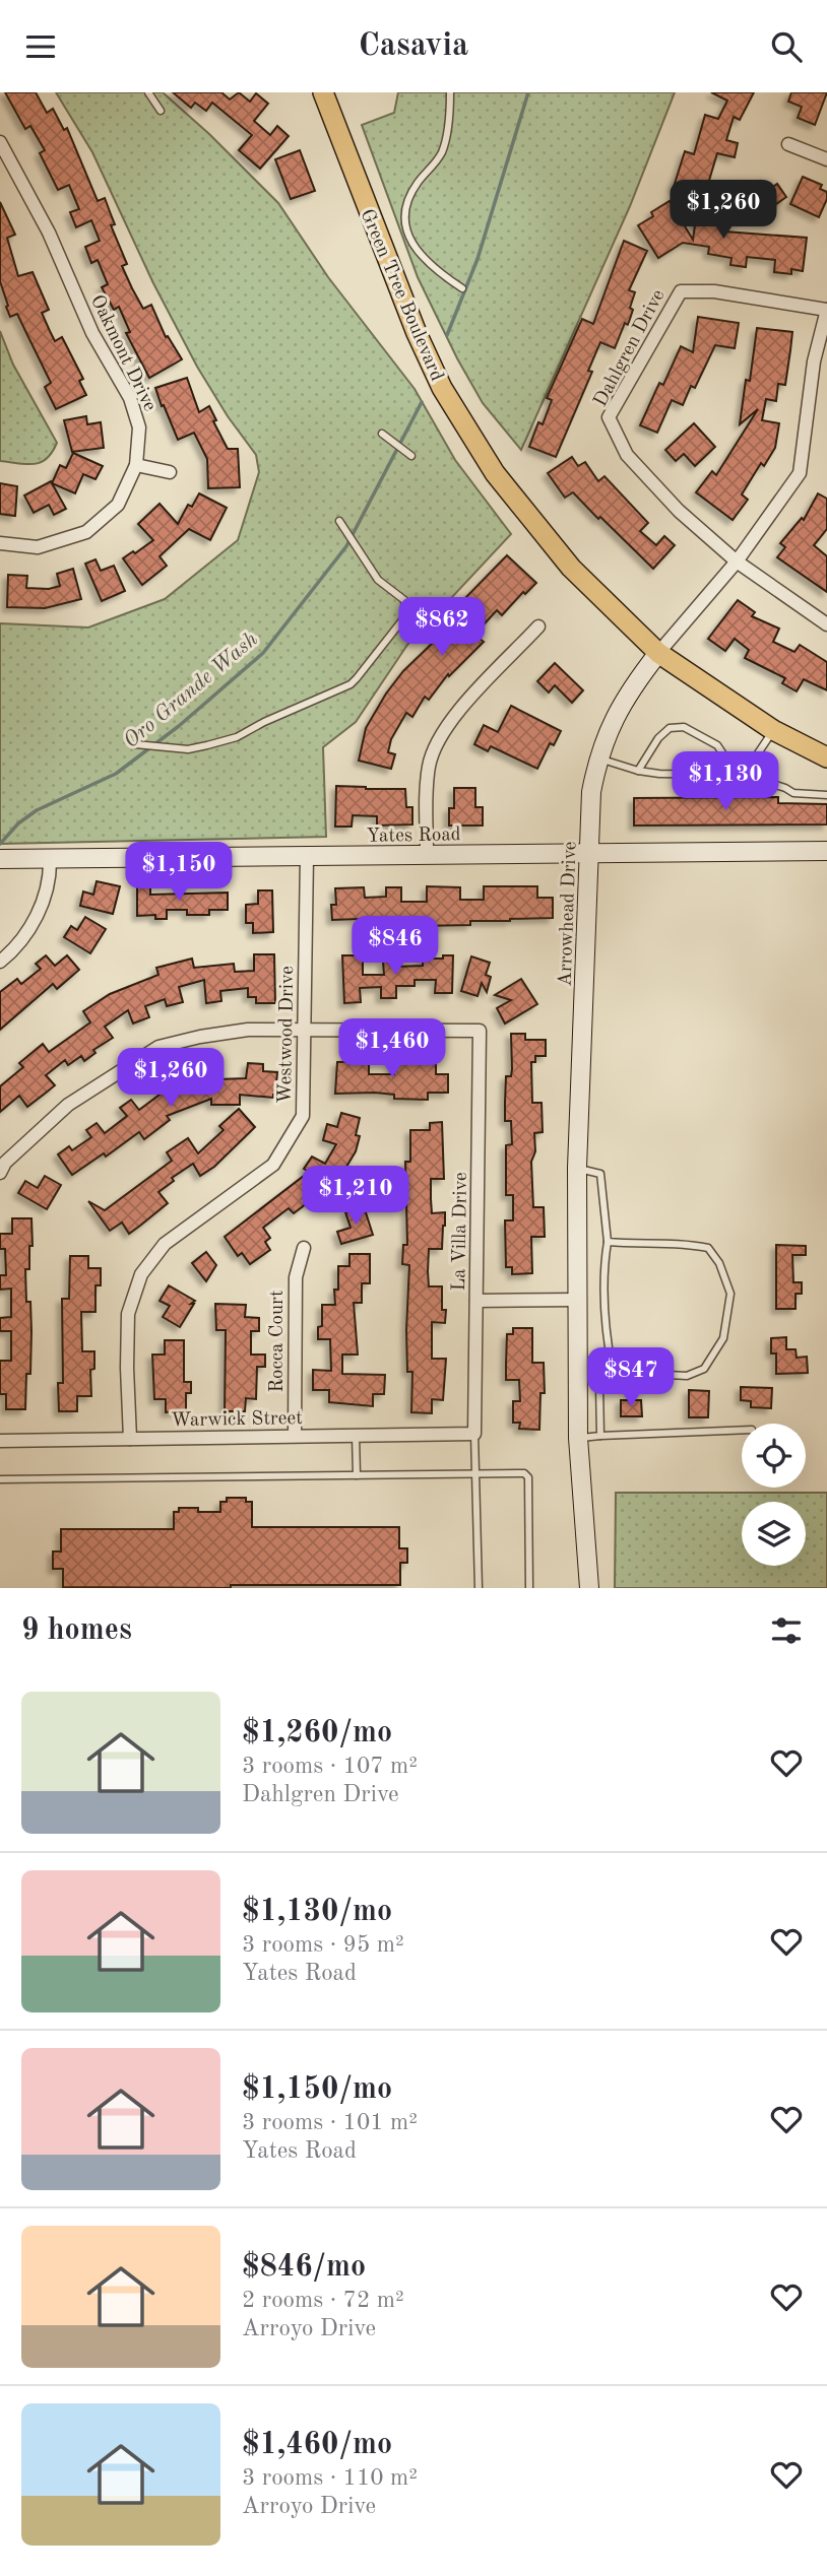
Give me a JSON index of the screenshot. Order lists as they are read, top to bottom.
{
  "streets": {
    "main road": ["Green Tree Boulevard", "Yates Road", "Arrowhead Drive"],
    "street": [
      "Dahlgren Drive",
      "Oakmont Drive",
      "Westwood Drive",
      "La Villa Drive",
      "Rocca Court",
      "Warwick Street"
    ]
  },
  "crossings": [
    ["Green Tree Boulevard", "Arrowhead Drive"],
    ["Dahlgren Drive", "Arrowhead Drive"],
    ["Yates Road", "Arrowhead Drive"],
    ["Yates Road", "Westwood Drive"],
    ["Westwood Drive", "La Villa Drive"],
    ["Westwood Drive", "Warwick Street"],
    ["La Villa Drive", "Warwick Street"],
    ["Rocca Court", "Warwick Street"]
  ],
  "water": ["Oro Grande Wash"],
  "page": {
    "header": "Casavia",
    "price": [
      "$1,260",
      "$862",
      "$1,130",
      "$1,150",
      "$846",
      "$1,460",
      "$1,260",
      "$1,210",
      "$847"
    ],
    "heading": "9 homes",
    "list": [
      {
        "name": "$1,260/mo",
        "note": "3 rooms · 107 m² · Dahlgren Drive"
      },
      {
        "name": "$1,130/mo",
        "note": "3 rooms · 95 m² · Yates Road"
      },
      {
        "name": "$1,150/mo",
        "note": "3 rooms · 101 m² · Yates Road"
      },
      {
        "name": "$846/mo",
        "note": "2 rooms · 72 m² · Arroyo Drive"
      },
      {
        "name": "$1,460/mo",
        "note": "3 rooms · 110 m² · Arroyo Drive"
      }
    ]
  }
}
